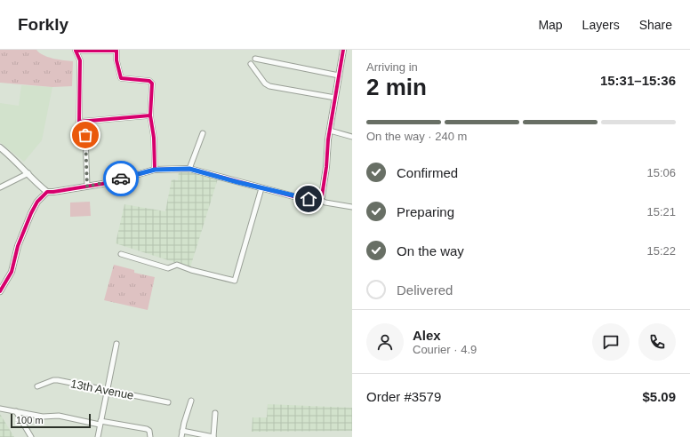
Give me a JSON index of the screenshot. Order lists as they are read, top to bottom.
{
  "streets": {
    "street": ["13th Avenue"]
  },
  "scale_bar": "100 m",
  "page": {
    "header": "Forkly",
    "nav": ["Map", "Layers", "Share"],
    "heading": ["2 min", "Arriving in", "15:31–15:36"],
    "panel": [
      "Alex",
      "Courier · 4.9",
      "Order #3579",
      "$5.09"
    ],
    "bar": "On the way · 240 m",
    "list": [
      ["Confirmed", "15:06"],
      ["Preparing", "15:21"],
      ["On the way", "15:22"],
      "Delivered"
    ],
    "scale": "100 m"
  }
}
